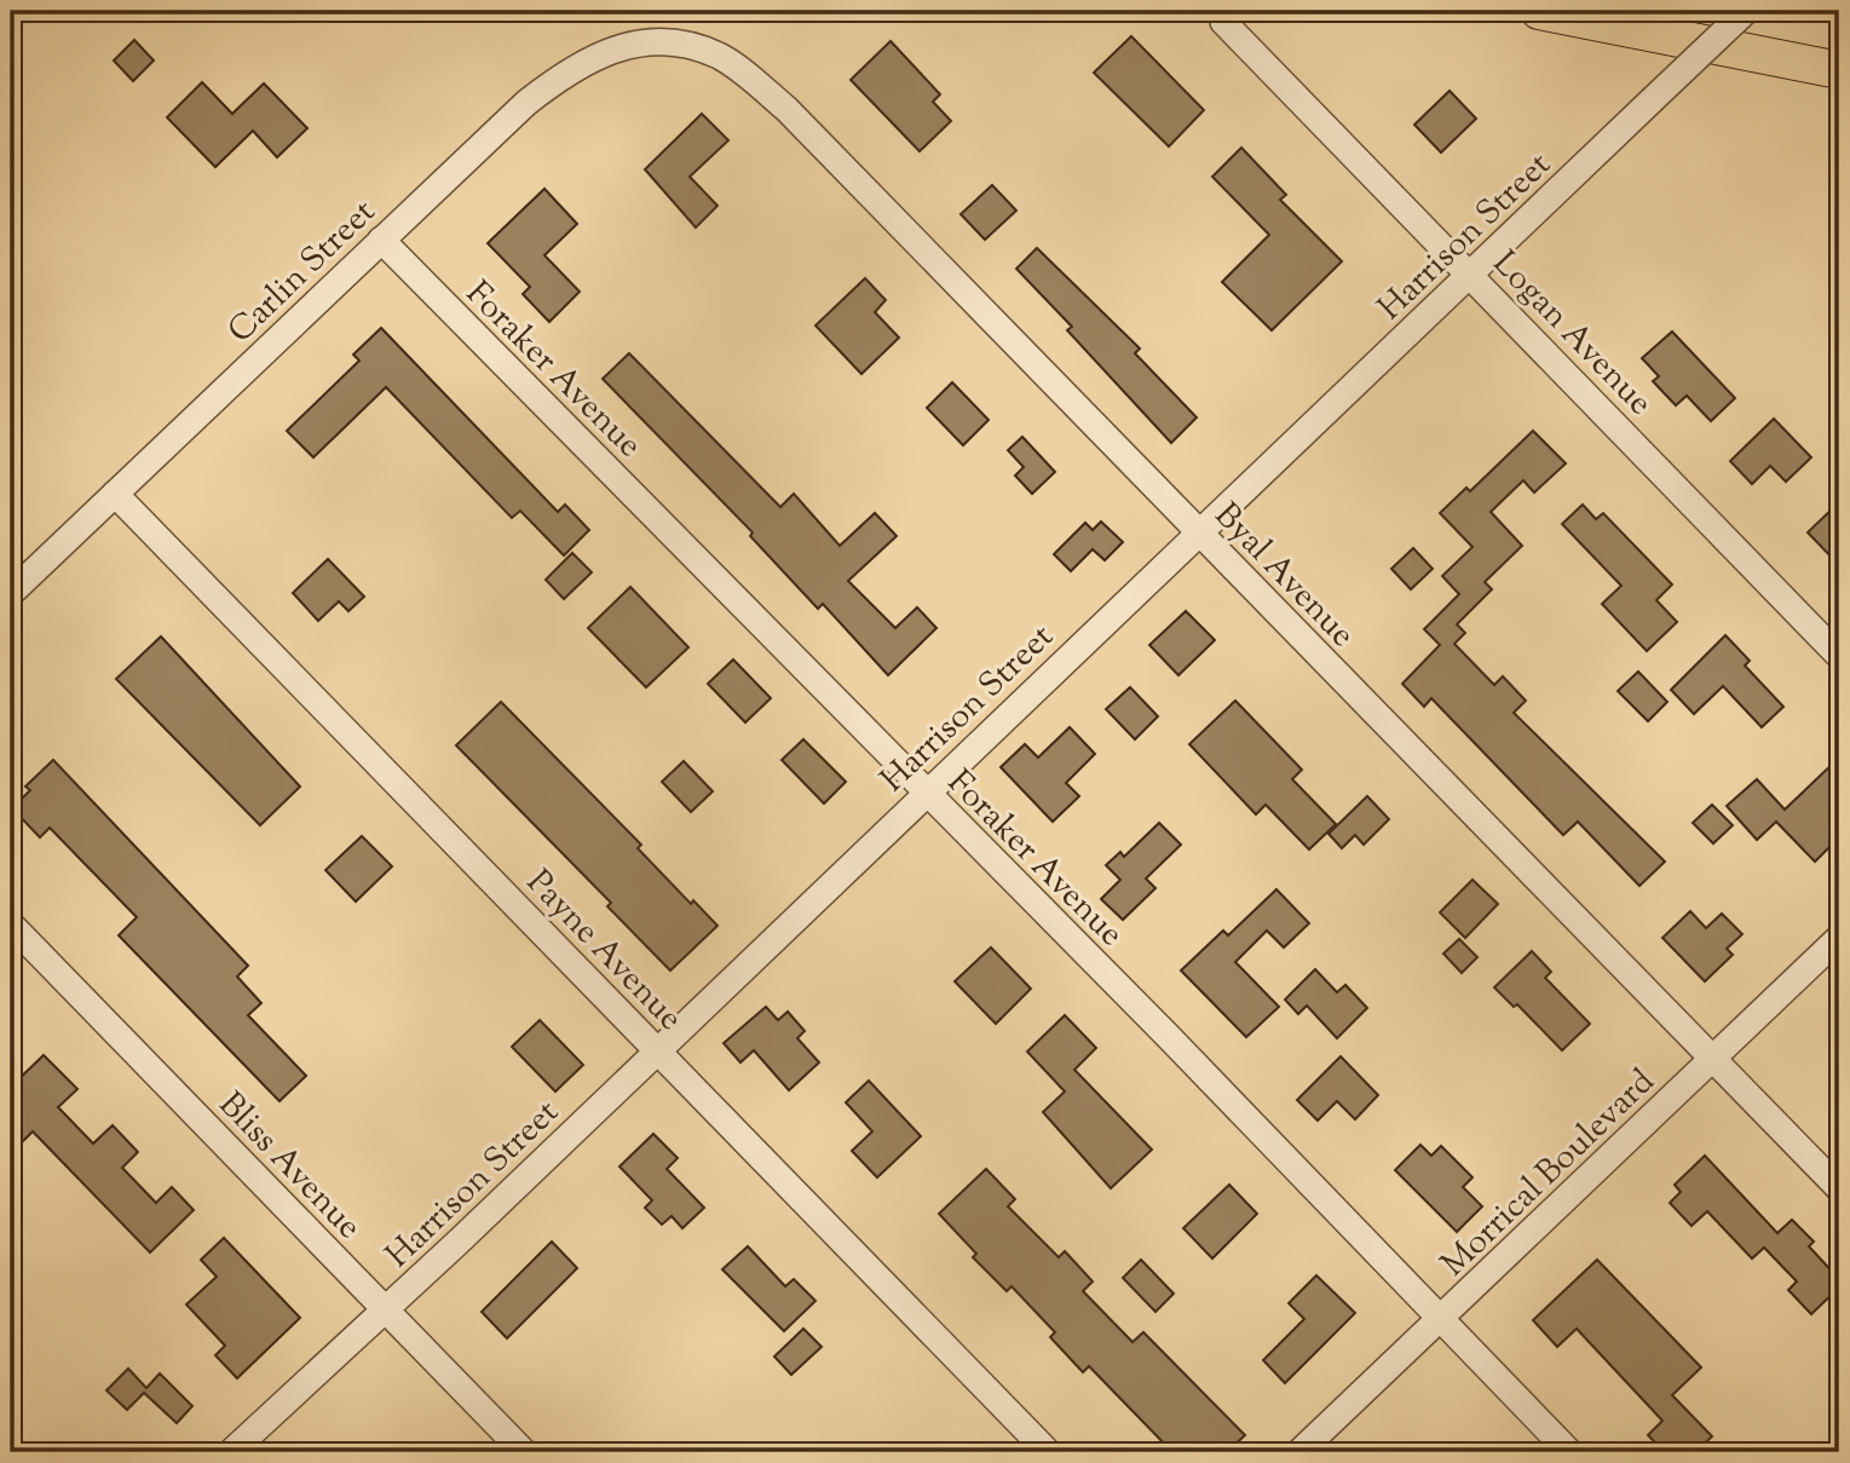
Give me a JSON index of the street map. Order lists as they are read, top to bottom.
{
  "streets": {
    "street": [
      "Harrison Street",
      "Carlin Street",
      "Logan Avenue",
      "Foraker Avenue",
      "Byal Avenue",
      "Payne Avenue",
      "Bliss Avenue",
      "Morrical Boulevard"
    ]
  },
  "crossings": [
    ["Harrison Street", "Logan Avenue"],
    ["Harrison Street", "Foraker Avenue"],
    ["Harrison Street", "Byal Avenue"],
    ["Harrison Street", "Payne Avenue"],
    ["Harrison Street", "Bliss Avenue"],
    ["Carlin Street", "Foraker Avenue"],
    ["Carlin Street", "Byal Avenue"],
    ["Carlin Street", "Payne Avenue"],
    ["Foraker Avenue", "Morrical Boulevard"],
    ["Byal Avenue", "Morrical Boulevard"]
  ]
}
